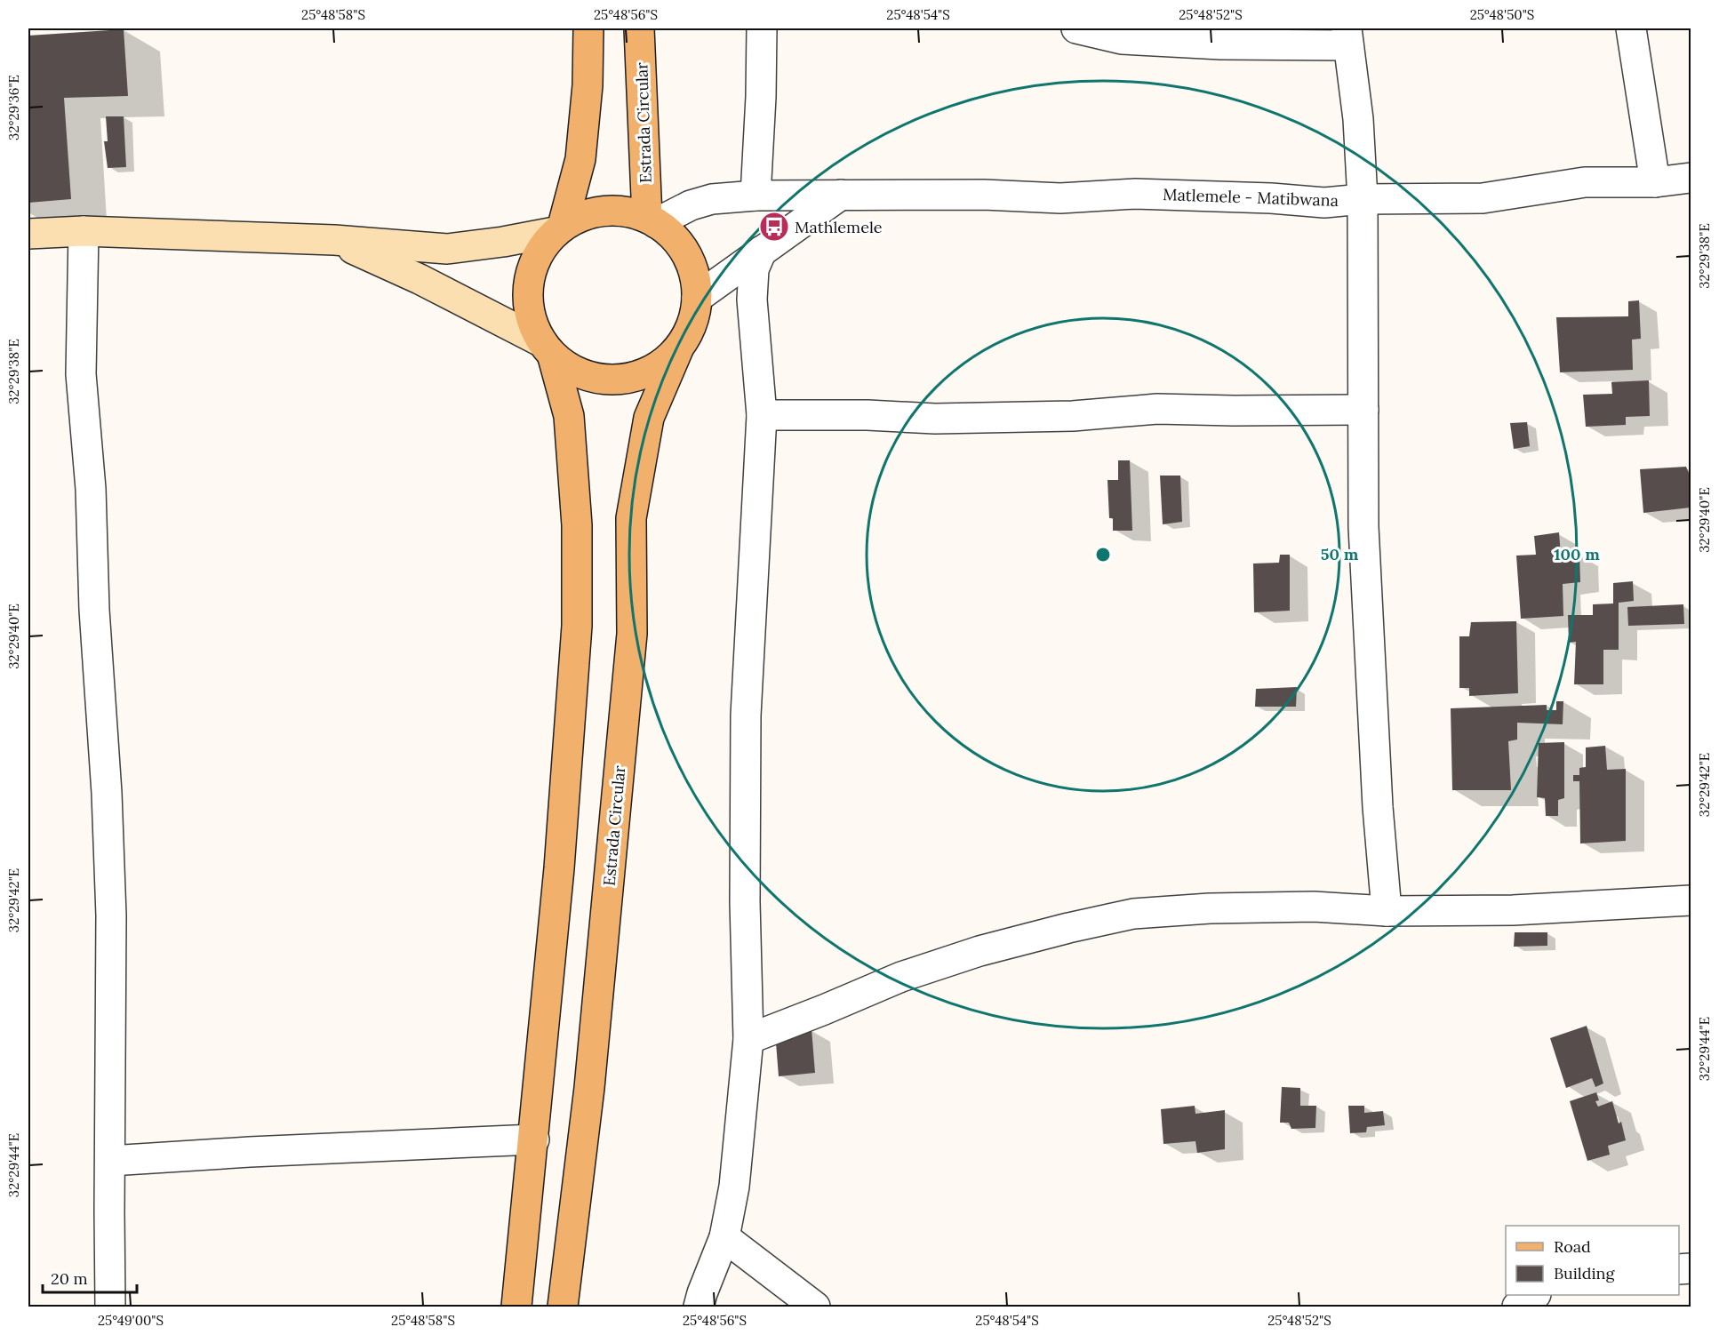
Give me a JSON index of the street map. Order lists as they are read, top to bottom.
{
  "streets": {
    "main road": ["Estrada Circular"],
    "street": ["Matlemele - Matibwana"]
  },
  "crossings": [
    ["Estrada Circular", "Matlemele - Matibwana"]
  ],
  "places": {
    "bus stop": ["Mathlemele"]
  },
  "legend": ["Road", "Building"],
  "scale_bar": "20 m",
  "coordinates": [
    "25°48'58\"S",
    "25°48'56\"S",
    "25°48'54\"S",
    "25°48'52\"S",
    "25°48'50\"S",
    "32°29'36\"E",
    "32°29'38\"E",
    "32°29'40\"E",
    "32°29'42\"E",
    "32°29'44\"E",
    "25°49'00\"S"
  ],
  "rings": ["50 m", "100 m"]
}
